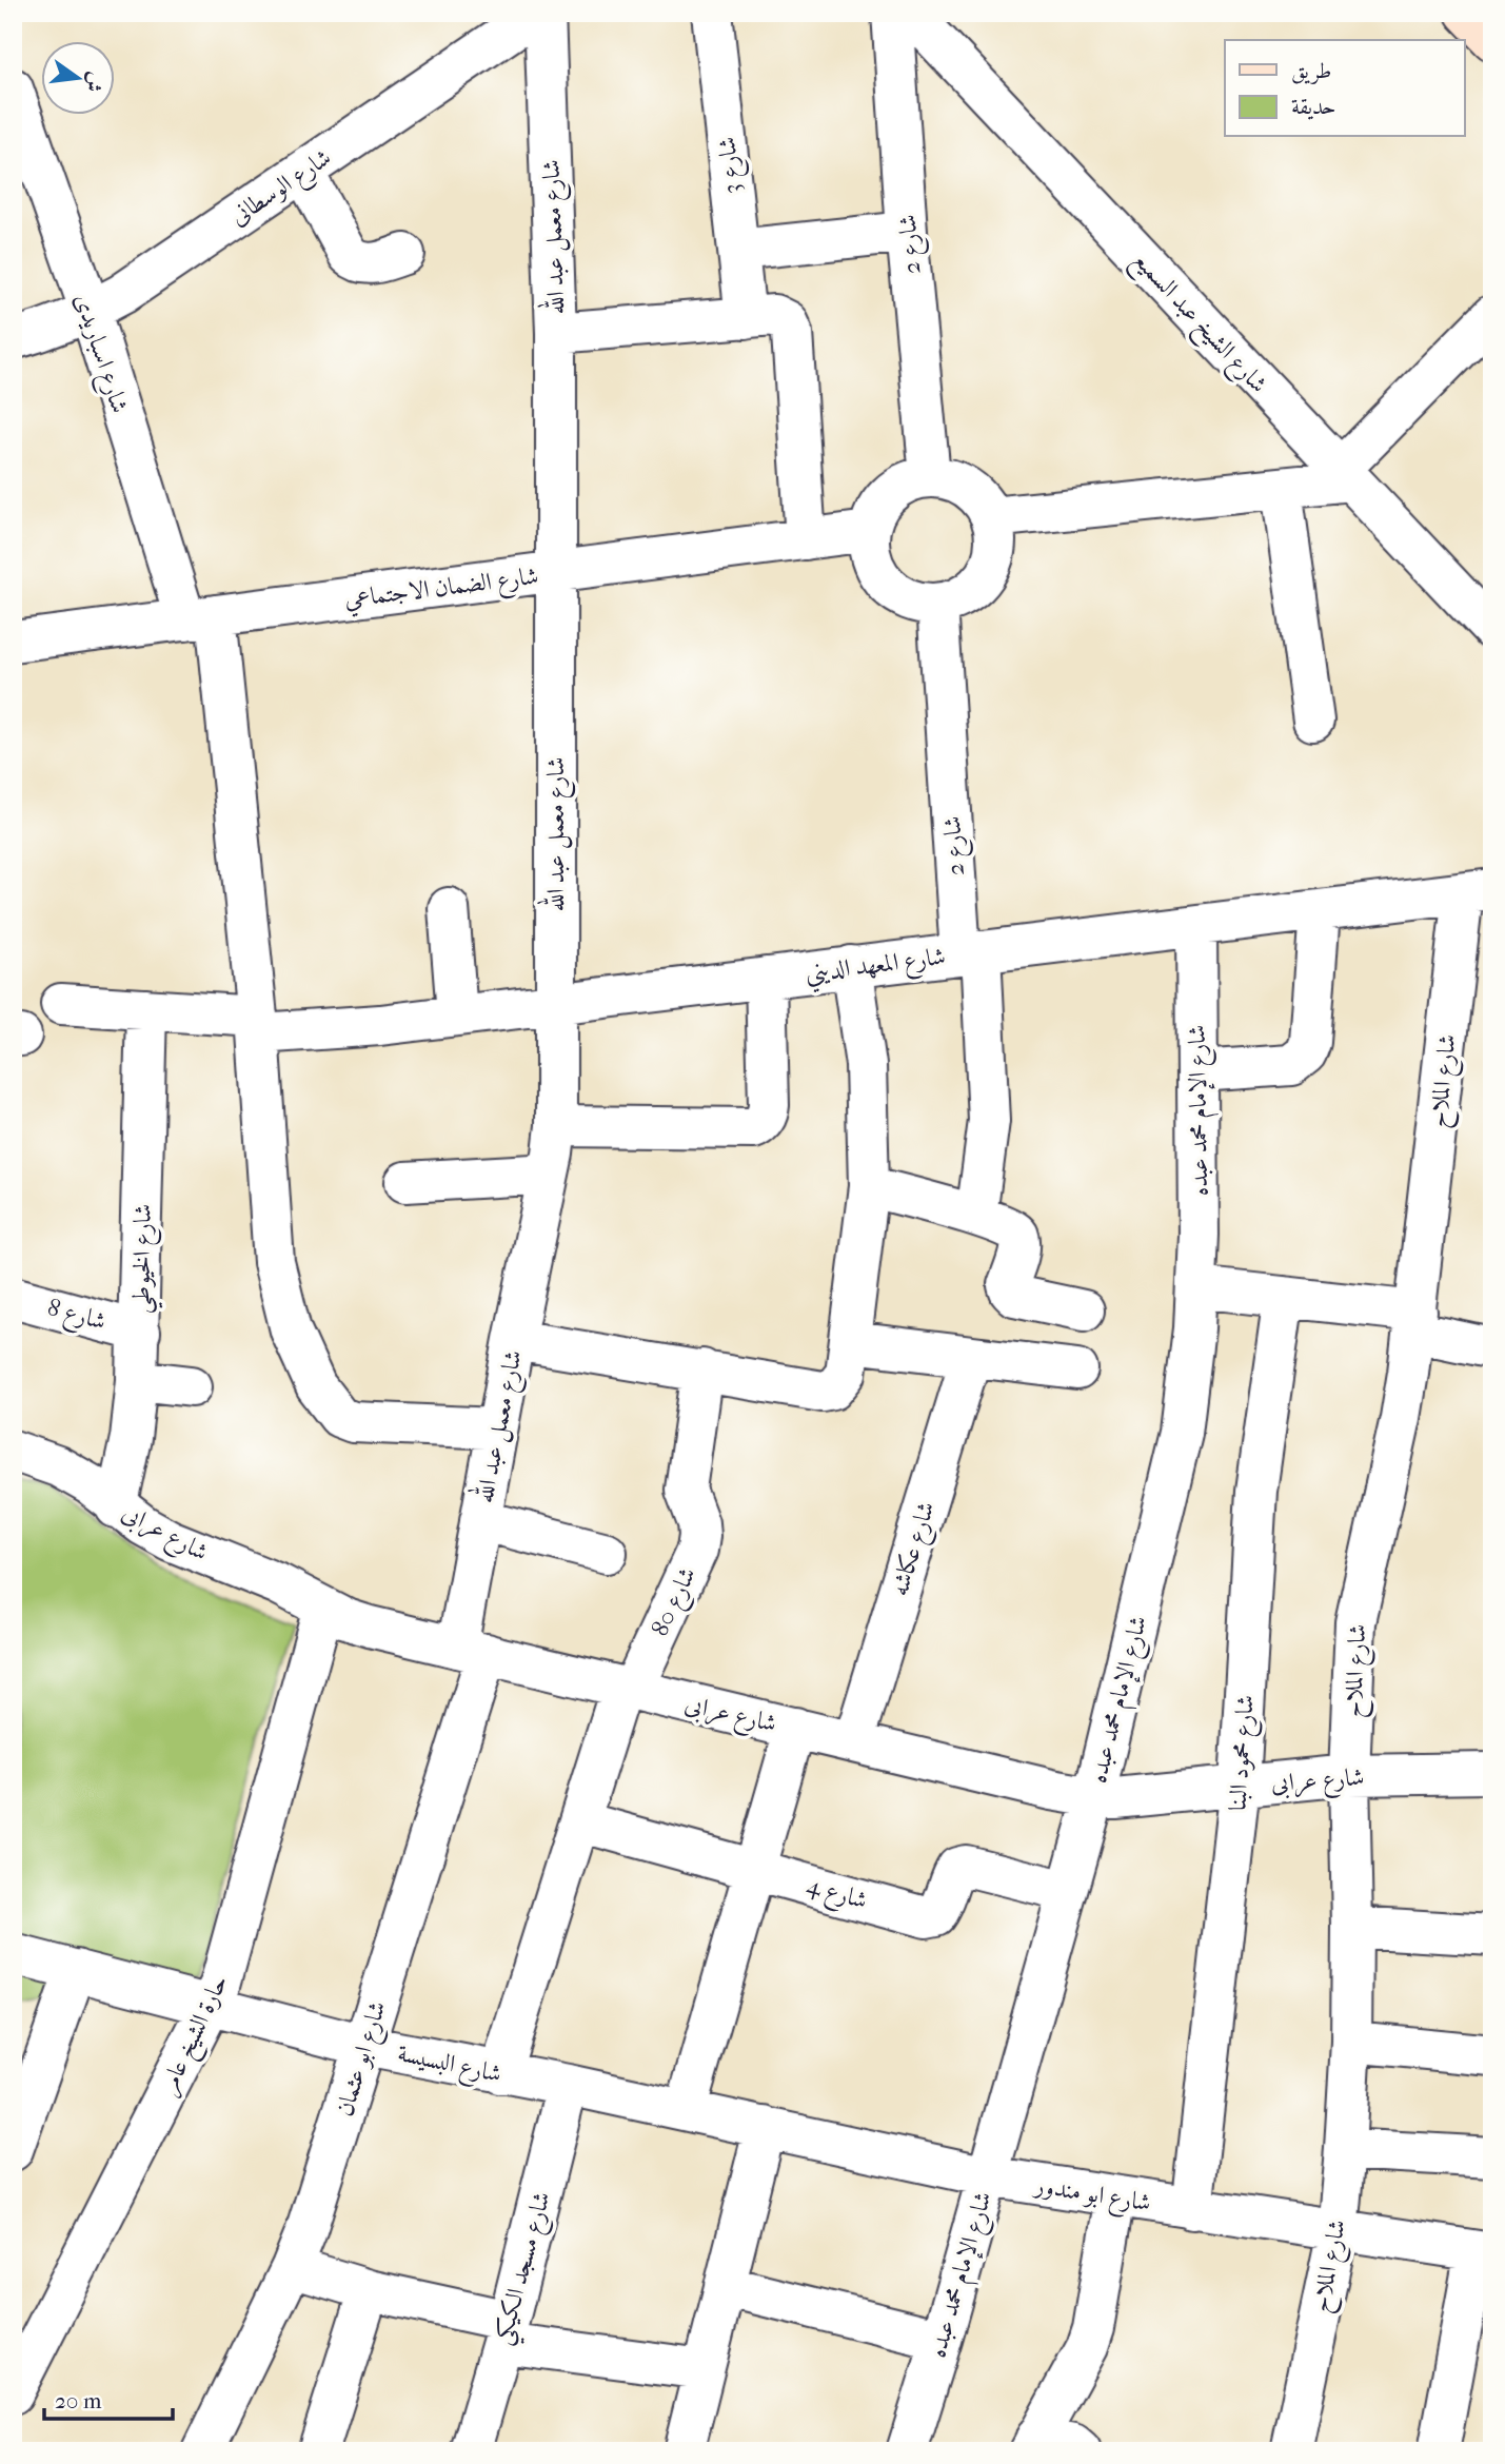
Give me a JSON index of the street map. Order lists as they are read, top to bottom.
{
  "streets": {
    "street": [
      "شارع 3",
      "شارع الوسطانى",
      "شارع معمل عبد الله",
      "شارع 2",
      "شارع الشيخ عبد السميع",
      "شارع اسباريدى",
      "شارع الضمان الاجتماعي",
      "شارع المعهد الديني",
      "شارع الملاح",
      "شارع الإمام محمد عبده",
      "شارع الخيوطي",
      "شارع 8",
      "شارع عرابى",
      "شارع عكاشه",
      "شارع 80",
      "شارع محمود البنا",
      "شارع 4",
      "حارة الشيخ عامر",
      "شارع ابو عثمان",
      "شارع البسيسة",
      "شارع ابو مندور",
      "شارع مسجد الكيكي"
    ]
  },
  "crossings": [
    ["شارع الوسطانى", "شارع اسباريدى"],
    ["شارع معمل عبد الله", "شارع اسباريدى"],
    ["شارع معمل عبد الله", "شارع الضمان الاجتماعي"],
    ["شارع معمل عبد الله", "شارع المعهد الديني"],
    ["شارع معمل عبد الله", "شارع عرابى"],
    ["شارع معمل عبد الله", "شارع ابو عثمان"],
    ["شارع 2", "شارع الضمان الاجتماعي"],
    ["شارع 2", "شارع المعهد الديني"],
    ["شارع اسباريدى", "شارع الضمان الاجتماعي"],
    ["شارع اسباريدى", "شارع المعهد الديني"],
    ["شارع المعهد الديني", "شارع الملاح"],
    ["شارع المعهد الديني", "شارع الإمام محمد عبده"],
    ["شارع المعهد الديني", "شارع الخيوطي"],
    ["شارع الملاح", "شارع عرابى"],
    ["شارع الملاح", "شارع ابو مندور"],
    ["شارع الإمام محمد عبده", "شارع عرابى"],
    ["شارع الإمام محمد عبده", "شارع 4"],
    ["شارع الإمام محمد عبده", "شارع ابو مندور"],
    ["شارع الخيوطي", "شارع 8"],
    ["شارع الخيوطي", "شارع عرابى"],
    ["شارع عرابى", "شارع عكاشه"],
    ["شارع عرابى", "شارع 80"],
    ["شارع عرابى", "شارع محمود البنا"],
    ["شارع عرابى", "حارة الشيخ عامر"],
    ["شارع عرابى", "شارع ابو عثمان"],
    ["شارع 80", "شارع 4"],
    ["شارع 80", "شارع البسيسة"],
    ["شارع محمود البنا", "شارع ابو مندور"],
    ["حارة الشيخ عامر", "شارع البسيسة"],
    ["شارع ابو عثمان", "شارع البسيسة"],
    ["شارع البسيسة", "شارع ابو مندور"],
    ["شارع البسيسة", "شارع مسجد الكيكي"],
    ["شارع ابو مندور", "شارع مسجد الكيكي"]
  ],
  "legend": ["طريق", "حديقة"],
  "scale_bar": "20 m",
  "north": "right"
}
